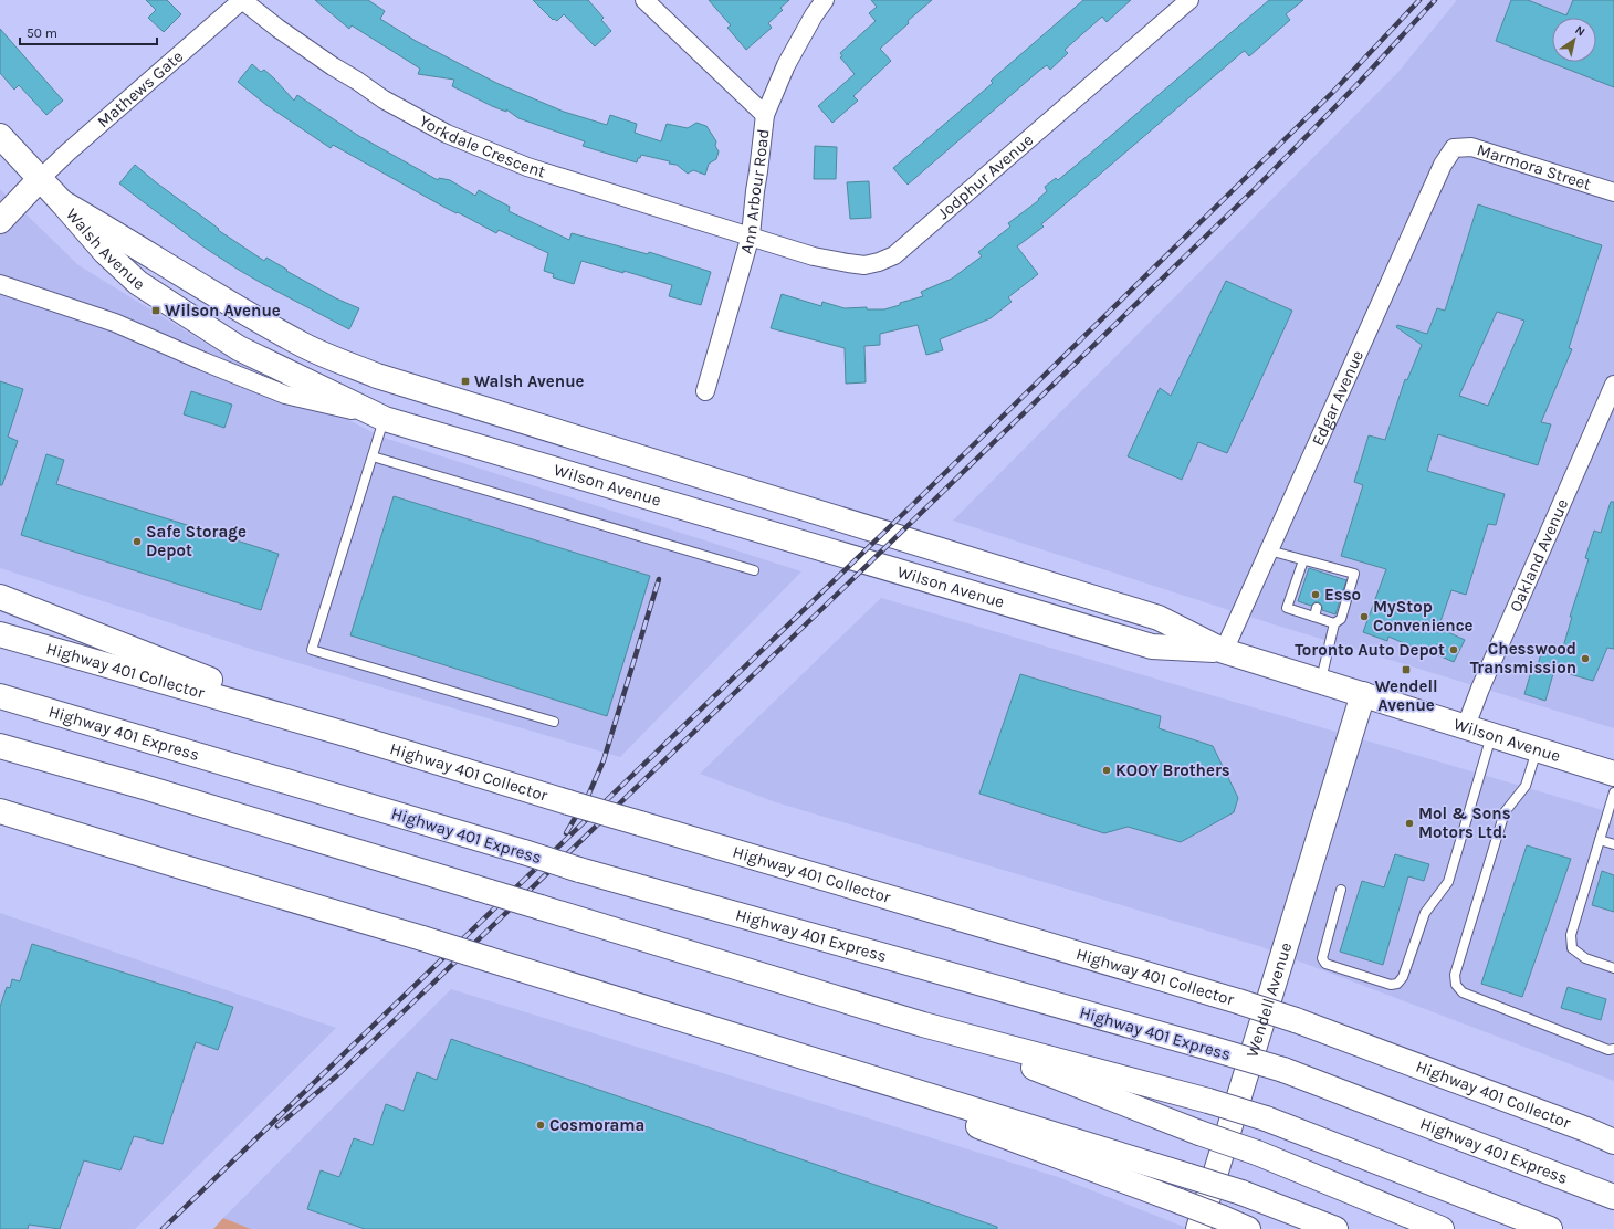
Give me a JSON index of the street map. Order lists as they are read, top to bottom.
{
  "streets": {
    "main road": [
      "Walsh Avenue",
      "Wilson Avenue",
      "Highway 401 Collector",
      "Highway 401 Express",
      "Wendell Avenue"
    ],
    "street": [
      "Mathews Gate",
      "Yorkdale Crescent",
      "Marmora Street",
      "Jodphur Avenue",
      "Ann Arbour Road",
      "Edgar Avenue",
      "Oakland Avenue"
    ]
  },
  "crossings": [
    ["Mathews Gate", "Yorkdale Crescent"],
    ["Mathews Gate", "Walsh Avenue"],
    ["Yorkdale Crescent", "Jodphur Avenue"],
    ["Yorkdale Crescent", "Ann Arbour Road"],
    ["Marmora Street", "Edgar Avenue"],
    ["Jodphur Avenue", "Ann Arbour Road"],
    ["Walsh Avenue", "Wilson Avenue"],
    ["Edgar Avenue", "Wilson Avenue"],
    ["Wilson Avenue", "Oakland Avenue"],
    ["Wilson Avenue", "Wendell Avenue"]
  ],
  "places": {
    "transit": ["Wilson Avenue", "Walsh Avenue", "Wendell Avenue"],
    "other": [
      "Safe Storage Depot",
      "Esso",
      "MyStop Convenience",
      "Toronto Auto Depot",
      "Chesswood Transmission",
      "KOOY Brothers",
      "Mol & Sons Motors Ltd.",
      "Cosmorama"
    ]
  },
  "scale_bar": "50 m",
  "north": "top right"
}
